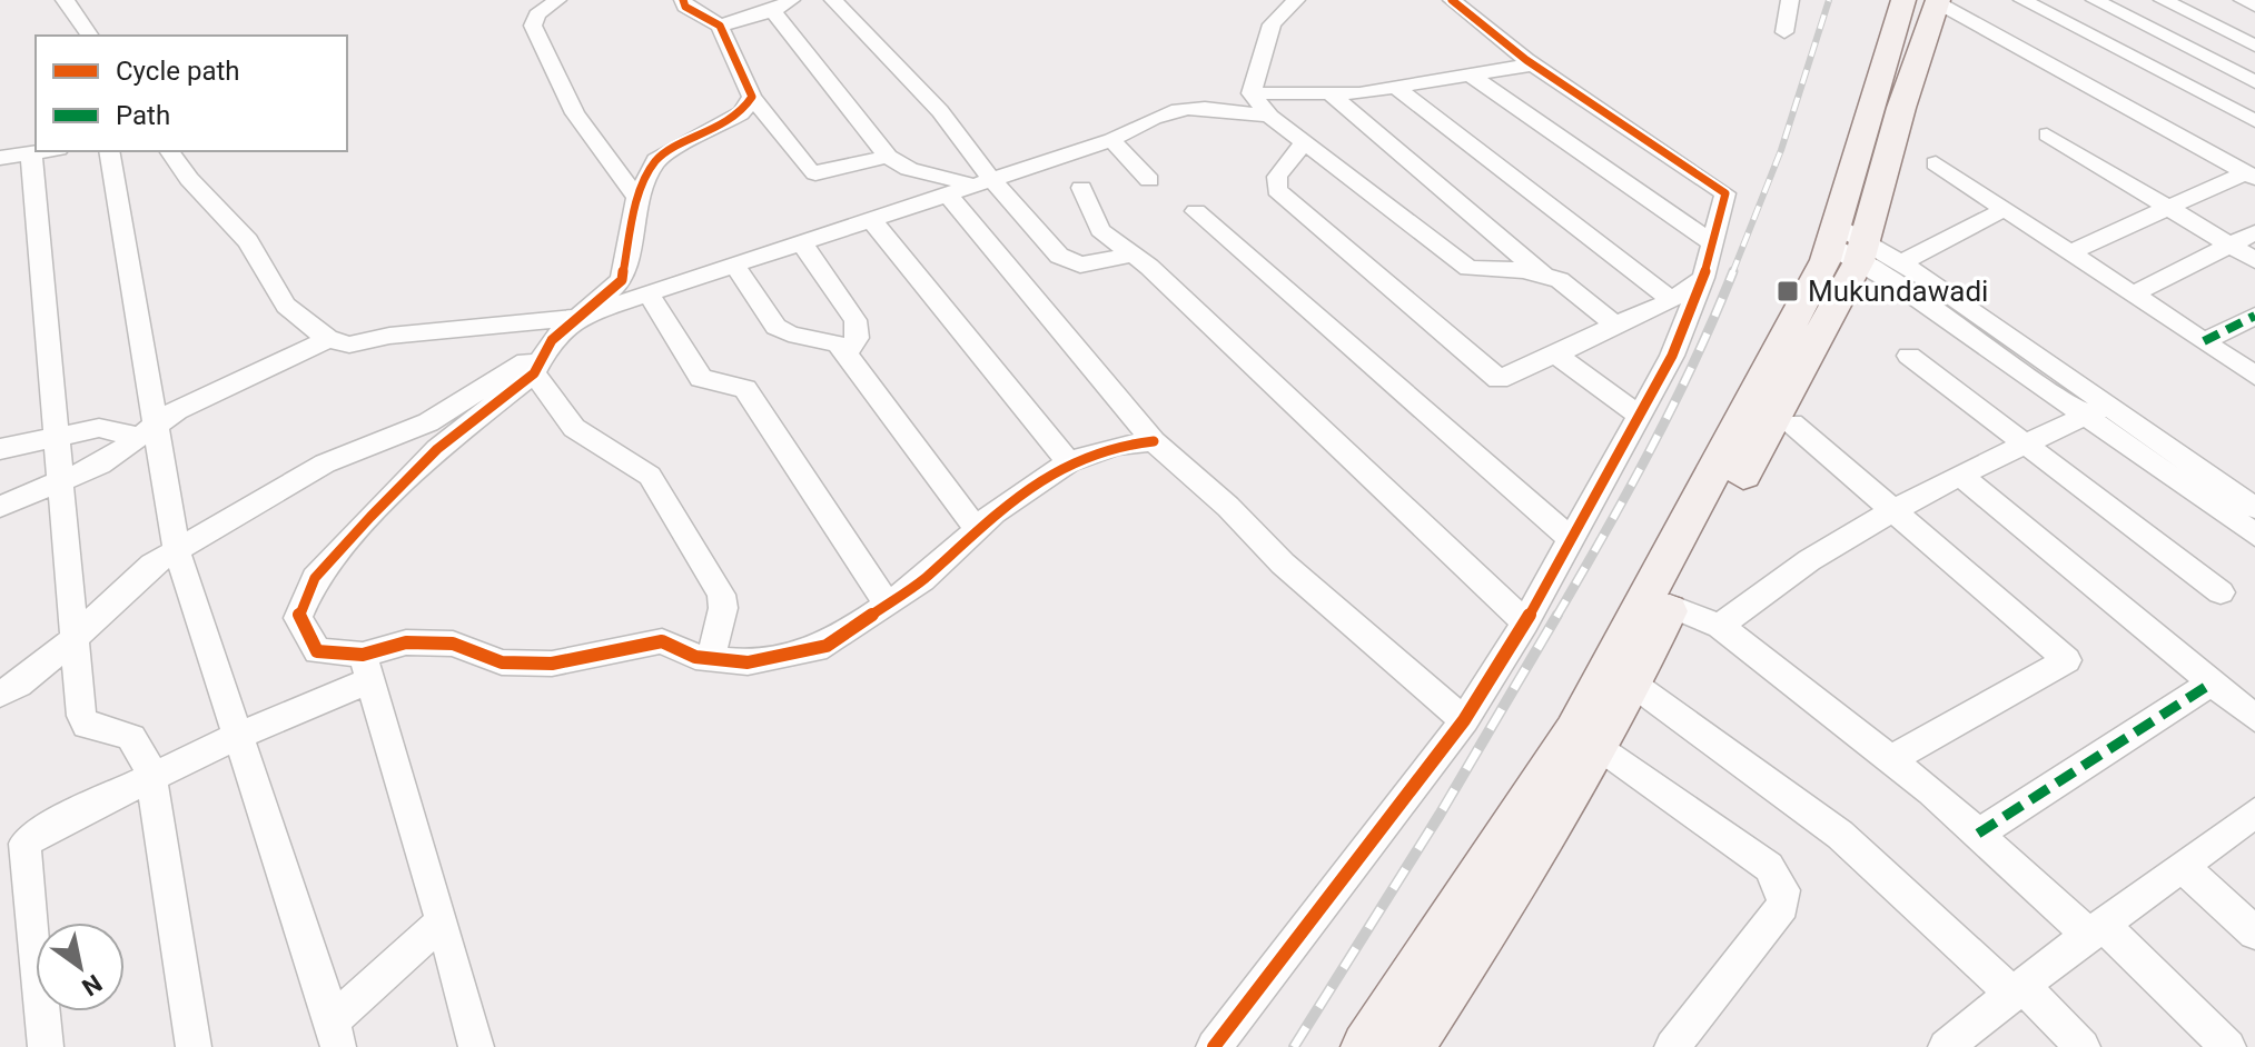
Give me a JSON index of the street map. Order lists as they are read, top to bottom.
{
  "places": {
    "transit": ["Mukundawadi"]
  },
  "legend": ["Cycle path", "Path"],
  "north": "bottom right"
}
